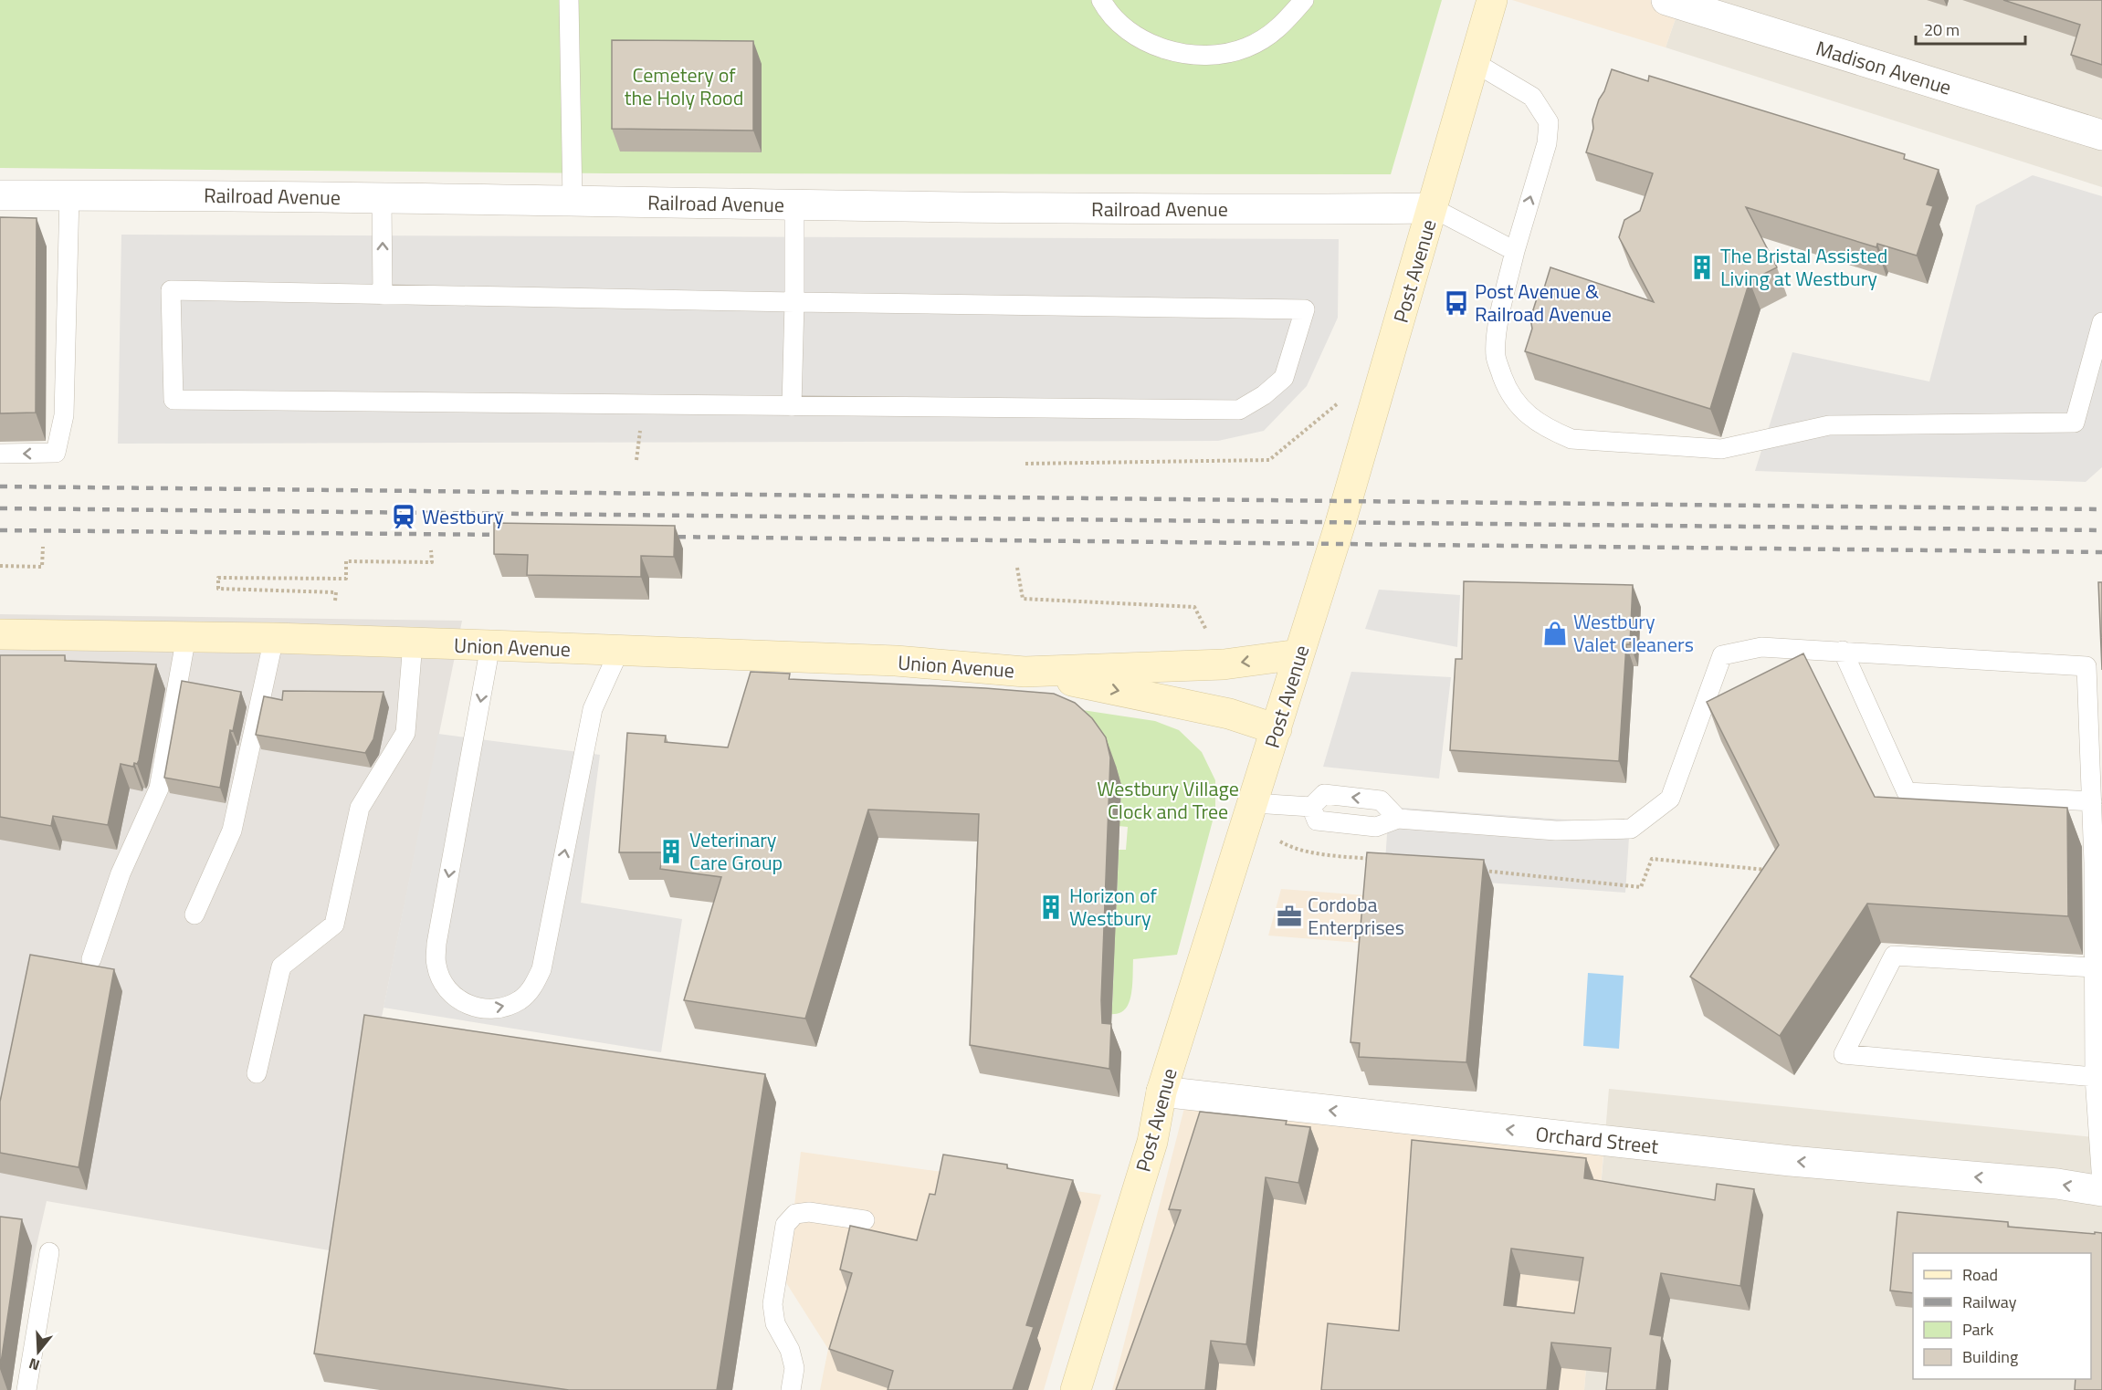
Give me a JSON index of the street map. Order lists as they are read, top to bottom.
{
  "streets": {
    "main road": ["Post Avenue", "Union Avenue"],
    "street": ["Madison Avenue", "Railroad Avenue", "Orchard Street"]
  },
  "crossings": [
    ["Railroad Avenue", "Post Avenue"],
    ["Post Avenue", "Union Avenue"],
    ["Post Avenue", "Orchard Street"]
  ],
  "one_way": ["Orchard Street"],
  "parks": ["Cemetery of the Holy Rood", "Westbury Village Clock and Tree"],
  "places": {
    "building": ["The Bristal Assisted Living at Westbury", "Veterinary Care Group", "Horizon of Westbury"],
    "bus stop": ["Post Avenue & Railroad Avenue"],
    "station": ["Westbury"],
    "shop": ["Westbury Valet Cleaners"],
    "office": ["Cordoba Enterprises"]
  },
  "legend": [
    "Road",
    "Railway",
    "Park",
    "Building"
  ],
  "scale_bar": "20 m",
  "north": "bottom"
}
